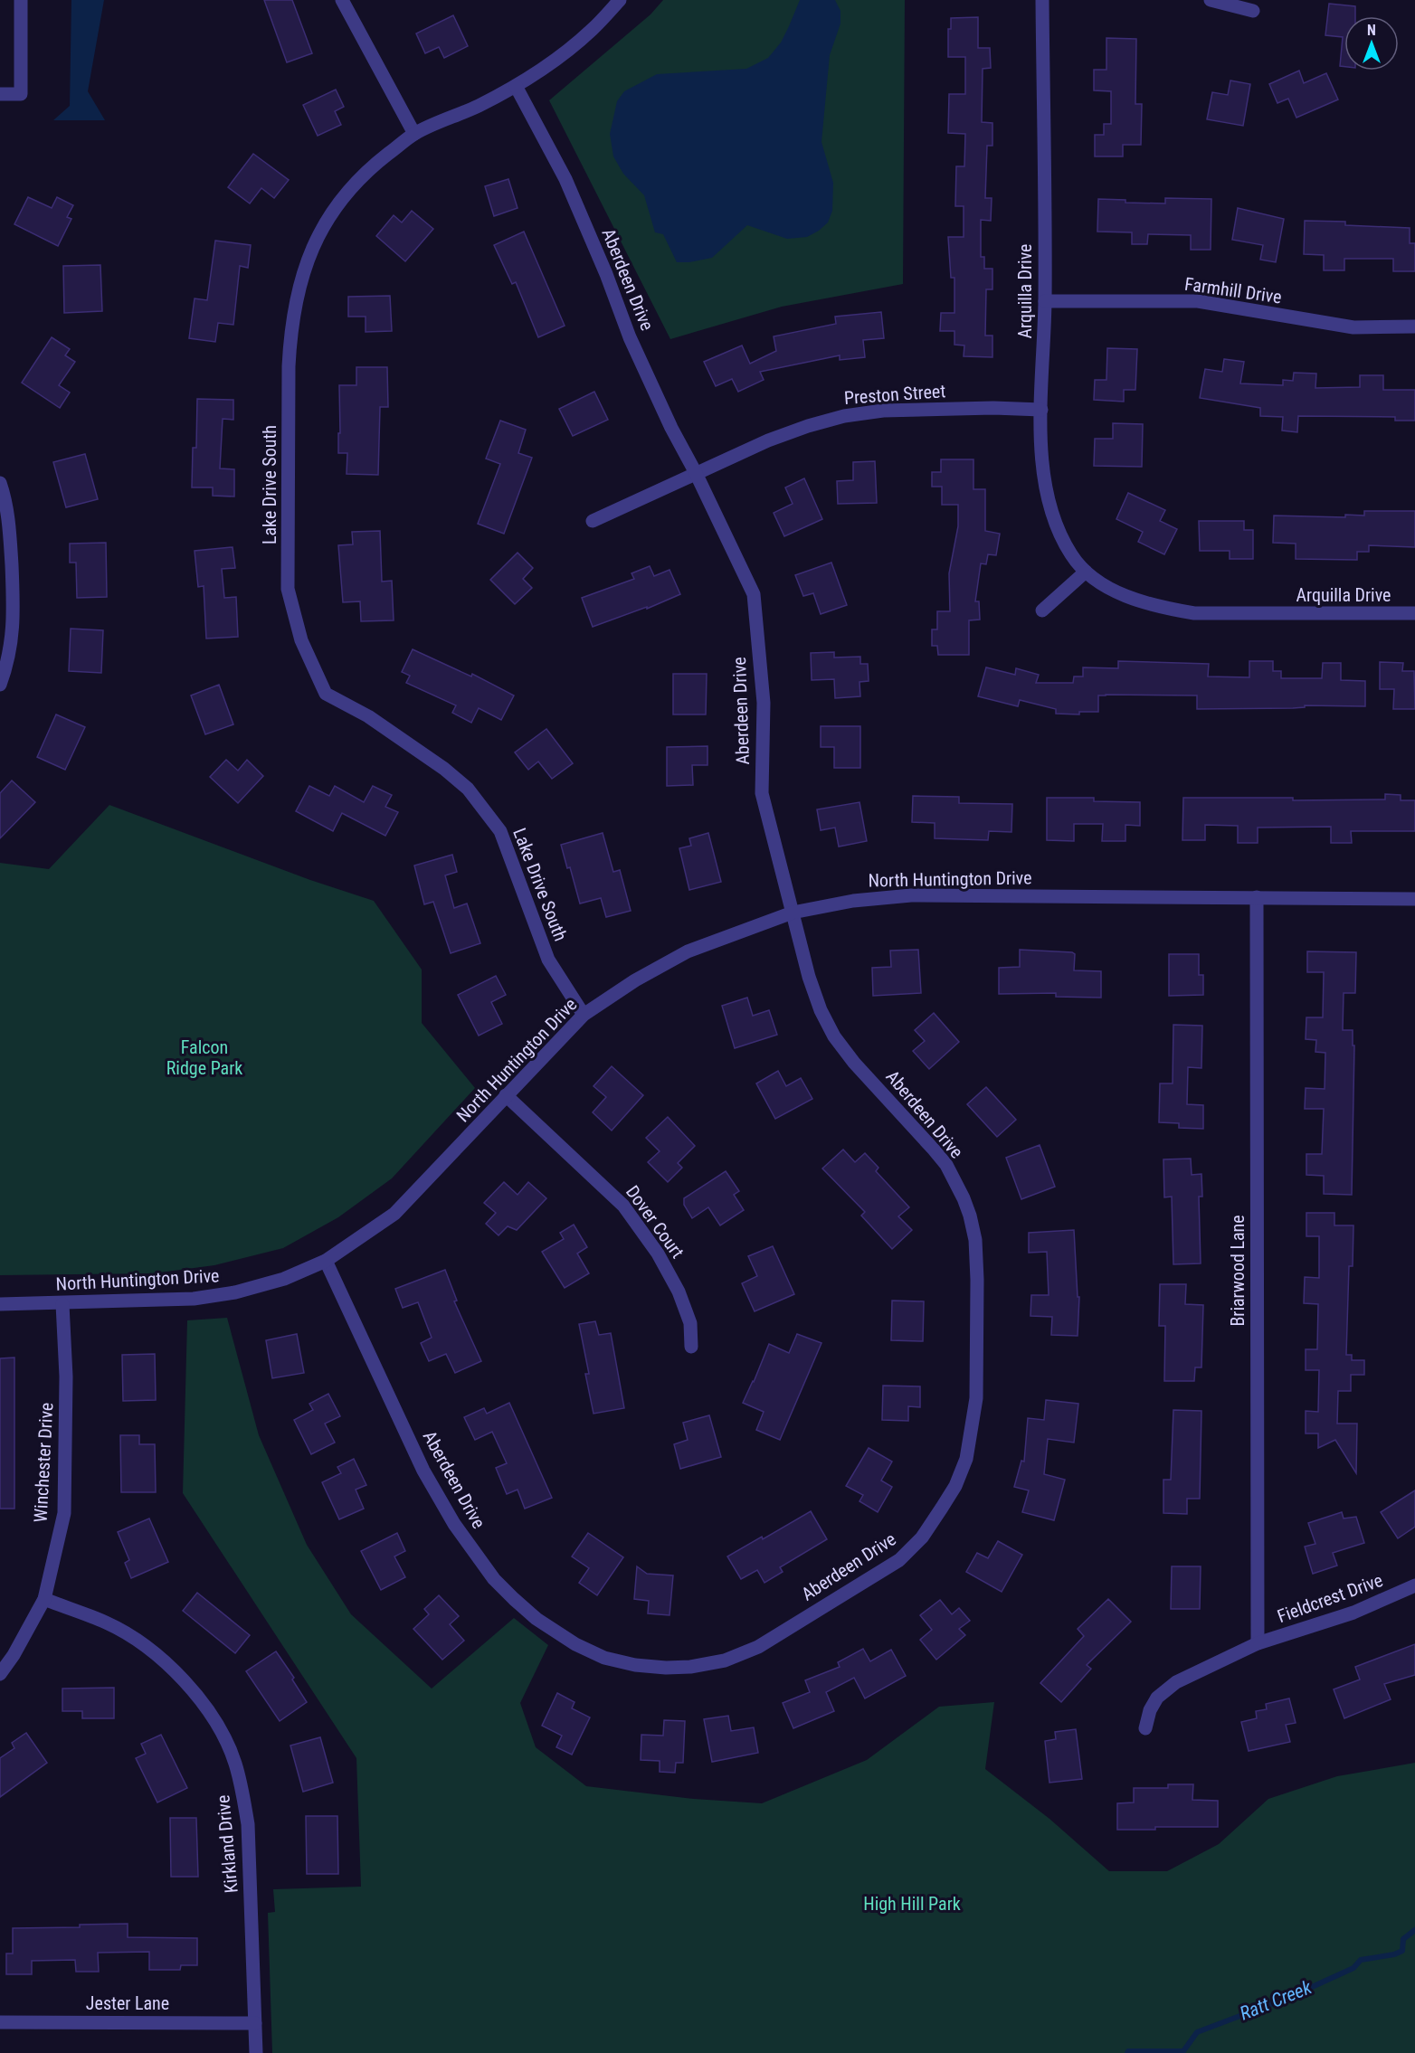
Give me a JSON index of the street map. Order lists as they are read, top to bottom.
{
  "streets": {
    "street": [
      "Aberdeen Drive",
      "Farmhill Drive",
      "Arquilla Drive",
      "Preston Street",
      "Lake Drive South",
      "North Huntington Drive",
      "Dover Court",
      "Briarwood Lane",
      "Winchester Drive",
      "Fieldcrest Drive",
      "Kirkland Drive",
      "Jester Lane"
    ]
  },
  "crossings": [
    ["Aberdeen Drive", "Preston Street"],
    ["Aberdeen Drive", "Lake Drive South"],
    ["Aberdeen Drive", "North Huntington Drive"],
    ["Farmhill Drive", "Arquilla Drive"],
    ["Arquilla Drive", "Preston Street"],
    ["Lake Drive South", "North Huntington Drive"],
    ["North Huntington Drive", "Dover Court"],
    ["North Huntington Drive", "Briarwood Lane"],
    ["North Huntington Drive", "Winchester Drive"],
    ["Briarwood Lane", "Fieldcrest Drive"],
    ["Winchester Drive", "Kirkland Drive"],
    ["Kirkland Drive", "Jester Lane"]
  ],
  "water": ["Ratt Creek"],
  "parks": ["Falcon Ridge Park", "High Hill Park"],
  "north": "top"
}
